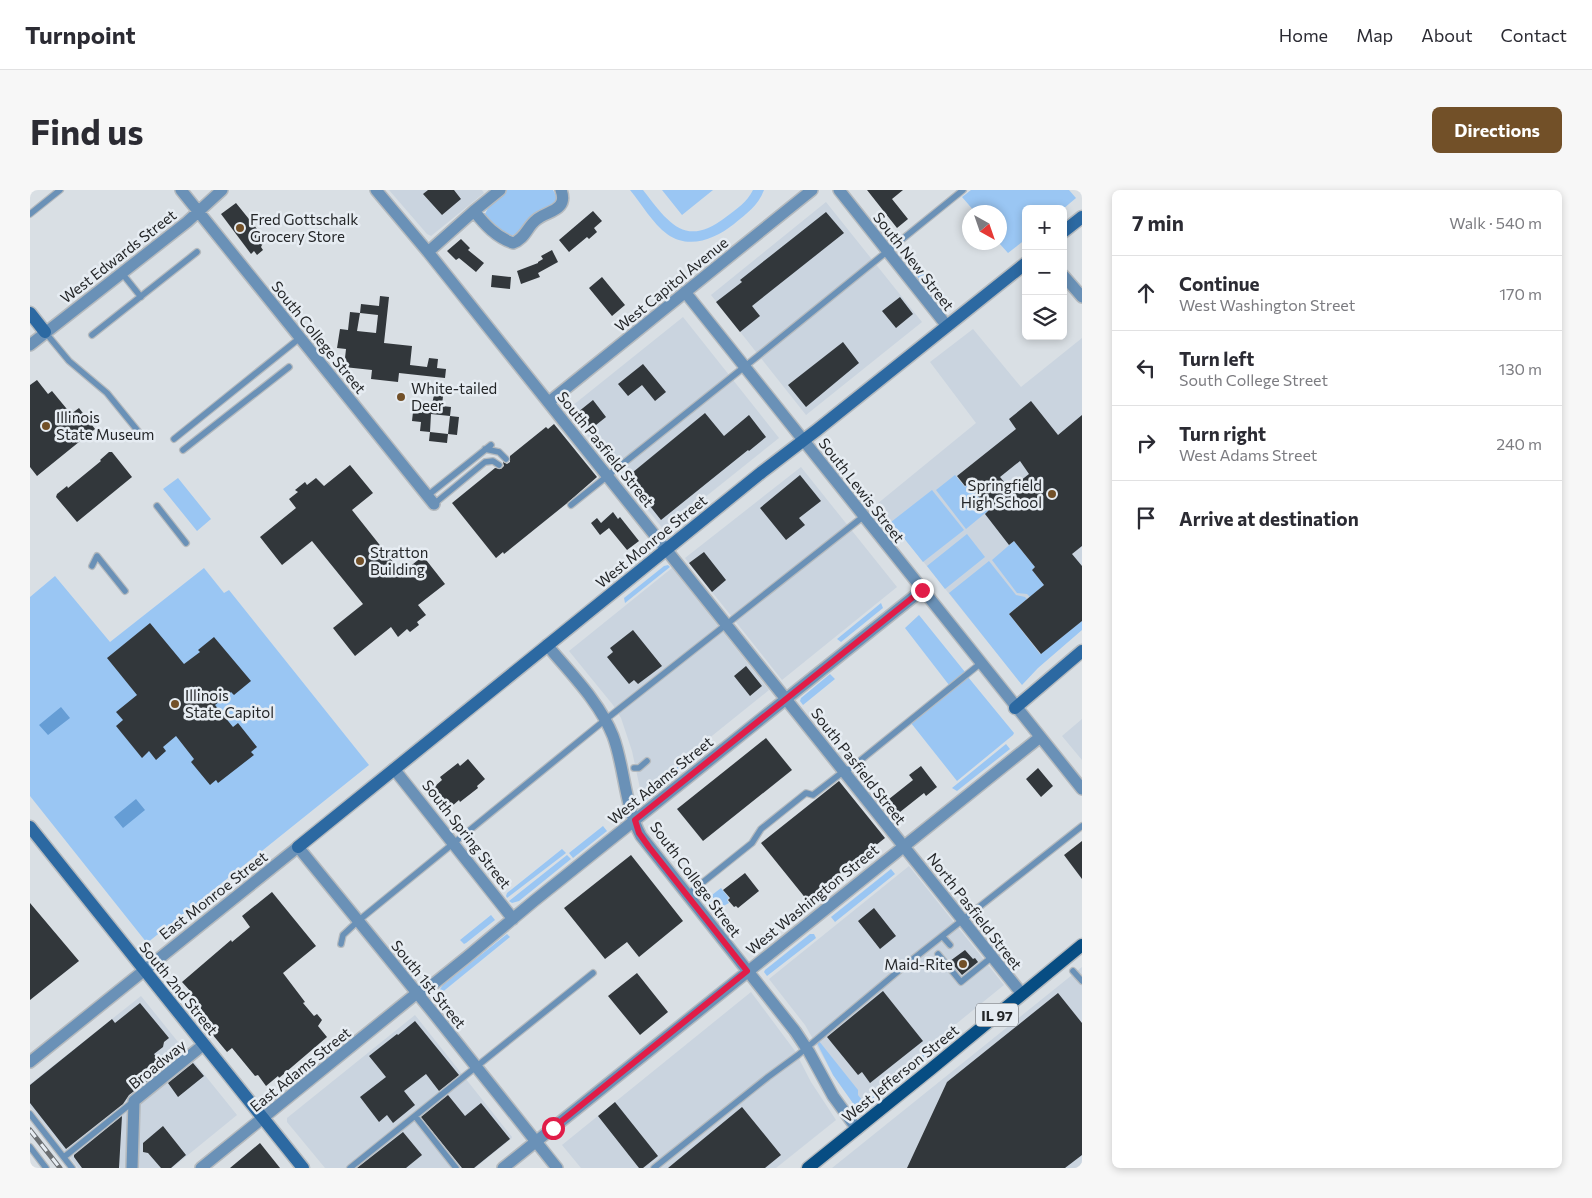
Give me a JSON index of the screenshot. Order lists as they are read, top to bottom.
{
  "streets": {
    "main road": ["IL 97", "West Jefferson Street"],
    "street": [
      "West Edwards Street",
      "South New Street",
      "West Capitol Avenue",
      "South College Street",
      "South Pasfield Street",
      "South Lewis Street",
      "West Monroe Street",
      "West Adams Street",
      "South Spring Street",
      "East Monroe Street",
      "West Washington Street",
      "North Pasfield Street",
      "South 1st Street",
      "South 2nd Street",
      "Broadway",
      "East Adams Street"
    ]
  },
  "crossings": [
    ["West Edwards Street", "South College Street"],
    ["South New Street", "West Monroe Street"],
    ["West Capitol Avenue", "South Pasfield Street"],
    ["West Capitol Avenue", "South Lewis Street"],
    ["South College Street", "West Monroe Street"],
    ["South College Street", "West Adams Street"],
    ["South College Street", "West Washington Street"],
    ["South College Street", "West Jefferson Street"],
    ["South Pasfield Street", "West Monroe Street"],
    ["South Pasfield Street", "West Adams Street"],
    ["South Pasfield Street", "West Washington Street"],
    ["South Pasfield Street", "North Pasfield Street"],
    ["South Lewis Street", "West Monroe Street"],
    ["South Lewis Street", "West Adams Street"],
    ["South Lewis Street", "West Washington Street"],
    ["West Monroe Street", "South Spring Street"],
    ["West Monroe Street", "East Monroe Street"],
    ["West Monroe Street", "South 1st Street"],
    ["West Adams Street", "South Spring Street"],
    ["West Adams Street", "South 1st Street"],
    ["West Adams Street", "East Adams Street"],
    ["East Monroe Street", "South 1st Street"],
    ["East Monroe Street", "South 2nd Street"],
    ["West Washington Street", "North Pasfield Street"],
    ["West Washington Street", "South 1st Street"],
    ["North Pasfield Street", "West Jefferson Street"],
    ["South 1st Street", "East Adams Street"],
    ["South 2nd Street", "Broadway"],
    ["South 2nd Street", "East Adams Street"]
  ],
  "places": [
    "Fred Gottschalk Grocery Store",
    "White-tailed Deer",
    "Illinois State Museum",
    "Springfield High School",
    "Stratton Building",
    "Illinois State Capitol",
    "Maid-Rite"
  ],
  "north": "bottom right",
  "page": {
    "header": "Turnpoint",
    "nav": [
      "Home",
      "Map",
      "About",
      "Contact"
    ],
    "buttons": "Directions",
    "title": "Find us",
    "heading": ["7 min", "Walk · 540 m"],
    "map_buttons": ["+", "−"],
    "list": [
      ["Continue", "West Washington Street", "170 m"],
      ["Turn left", "South College Street", "130 m"],
      ["Turn right", "West Adams Street", "240 m"],
      "Arrive at destination"
    ]
  }
}
